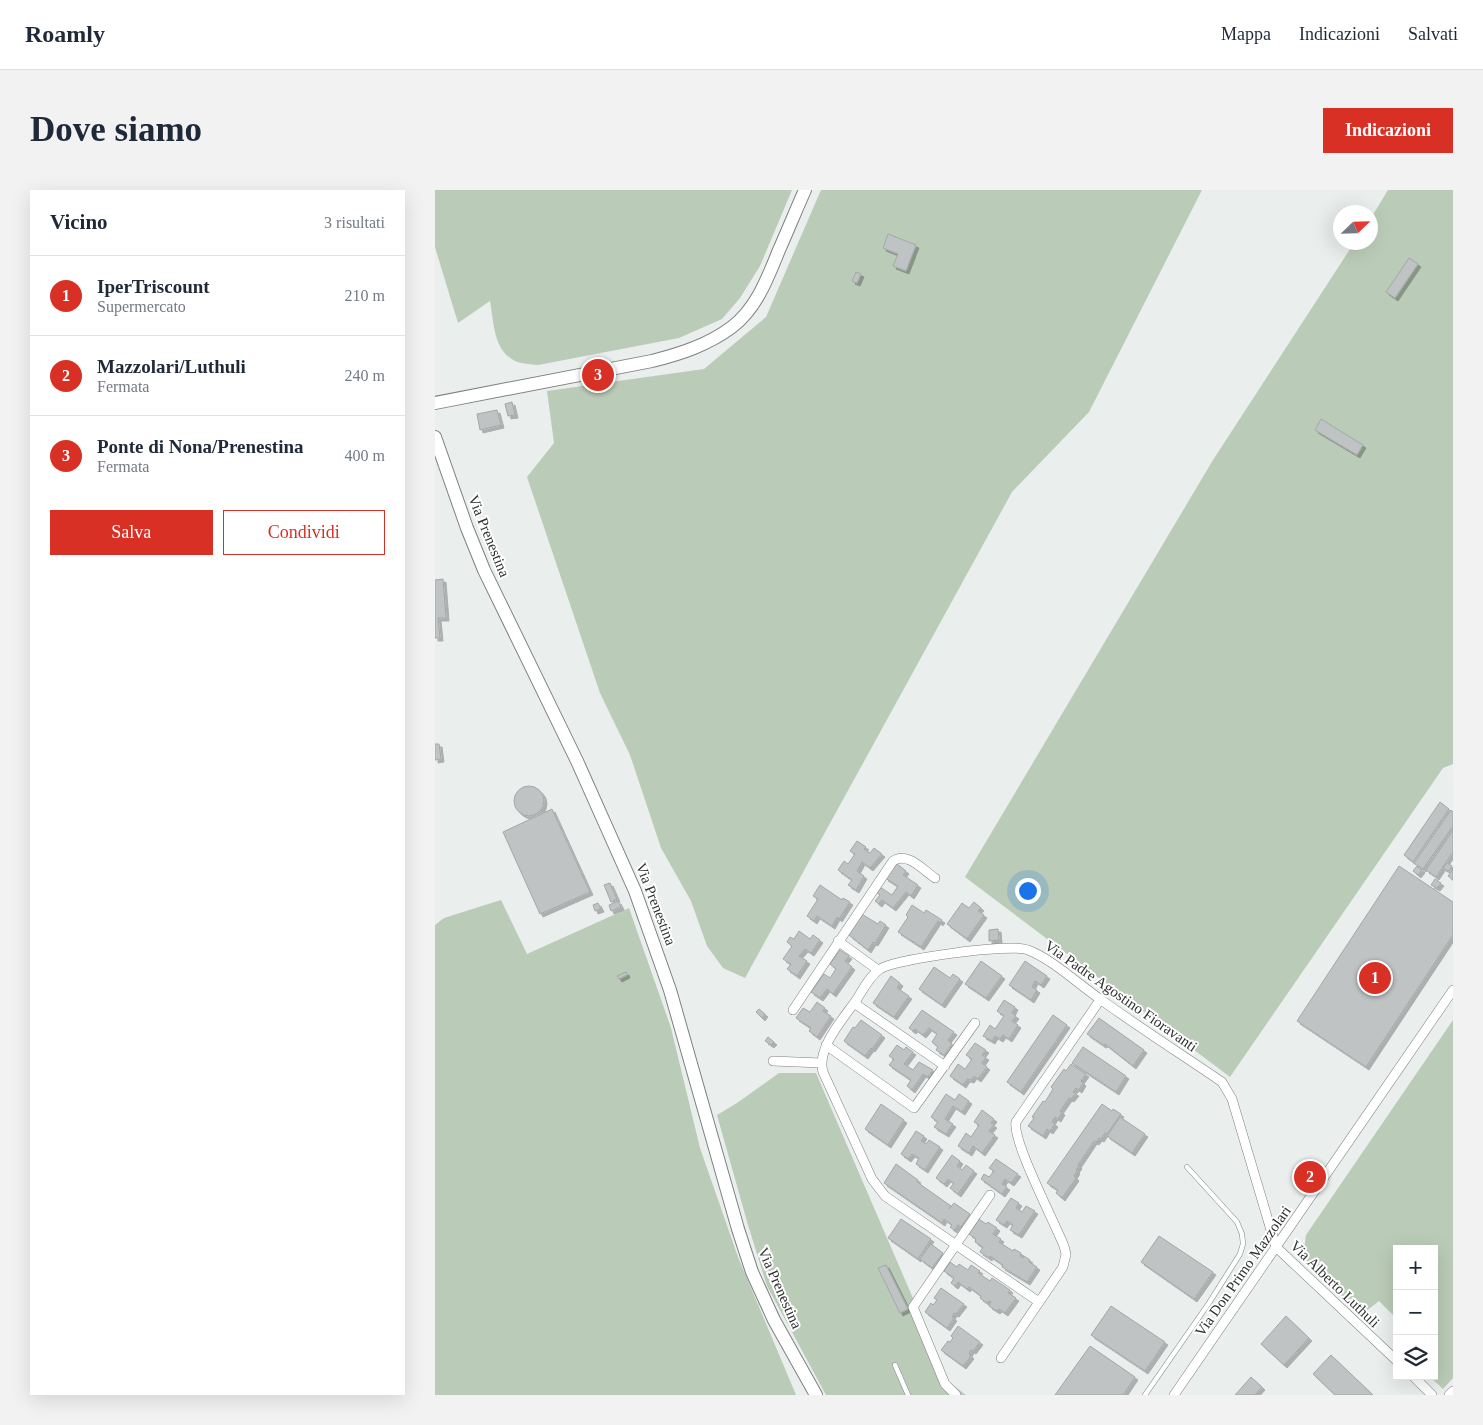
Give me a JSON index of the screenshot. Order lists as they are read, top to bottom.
{
  "streets": {
    "main road": ["Via Prenestina"],
    "street": ["Via Padre Agostino Fioravanti", "Via Don Primo Mazzolari", "Via Alberto Luthuli"]
  },
  "crossings": [
    ["Via Padre Agostino Fioravanti", "Via Don Primo Mazzolari"],
    ["Via Padre Agostino Fioravanti", "Via Alberto Luthuli"],
    ["Via Don Primo Mazzolari", "Via Alberto Luthuli"]
  ],
  "north": "top right",
  "page": {
    "header": "Roamly",
    "nav": ["Mappa", "Indicazioni", "Salvati"],
    "buttons": [
      "Indicazioni",
      ["Salva", "Condividi"]
    ],
    "title": "Dove siamo",
    "heading": ["Vicino", "3 risultati"],
    "list": [
      {
        "mark": "1",
        "name": "IperTriscount",
        "note": "Supermercato",
        "value": "210 m"
      },
      {
        "mark": "2",
        "name": "Mazzolari/Luthuli",
        "note": "Fermata",
        "value": "240 m"
      },
      {
        "mark": "3",
        "name": "Ponte di Nona/Prenestina",
        "note": "Fermata",
        "value": "400 m"
      }
    ],
    "pins": ["3", "1", "2"],
    "map_buttons": ["+", "−"]
  }
}
